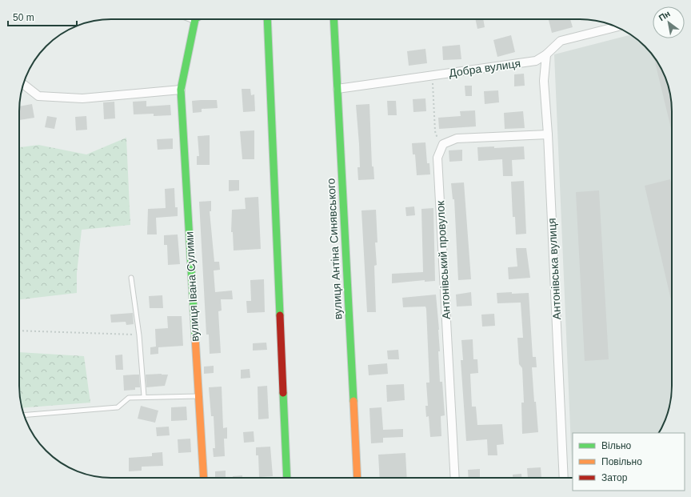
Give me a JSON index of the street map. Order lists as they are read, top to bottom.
{
  "streets": {
    "street": [
      "Добра вулиця",
      "вулиця Антіна Синявського",
      "Антонівський провулок",
      "Антонівська вулиця",
      "вулиця Івана Сулими"
    ]
  },
  "crossings": [
    ["Добра вулиця", "вулиця Антіна Синявського"],
    ["Добра вулиця", "Антонівська вулиця"]
  ],
  "legend": ["Вільно", "Повільно", "Затор"],
  "scale_bar": "50 m",
  "north": "top left"
}
